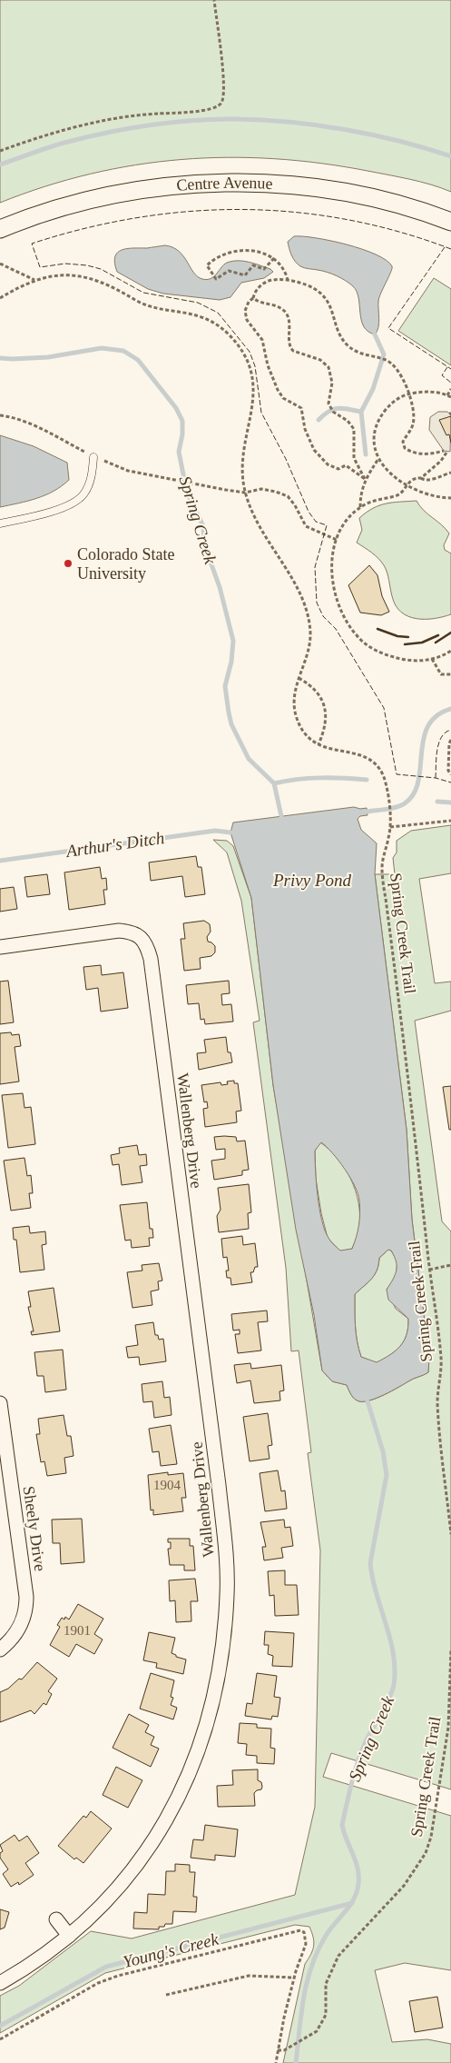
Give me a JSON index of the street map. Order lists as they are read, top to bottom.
{
  "streets": {
    "street": ["Centre Avenue", "Wallenberg Drive", "Sheely Drive"],
    "path": ["Spring Creek Trail"]
  },
  "water": [
    "Spring Creek",
    "Arthur's Ditch",
    "Privy Pond",
    "Young's Creek"
  ],
  "places": ["Colorado State University"],
  "house_numbers": ["1904", "1901"]
}
